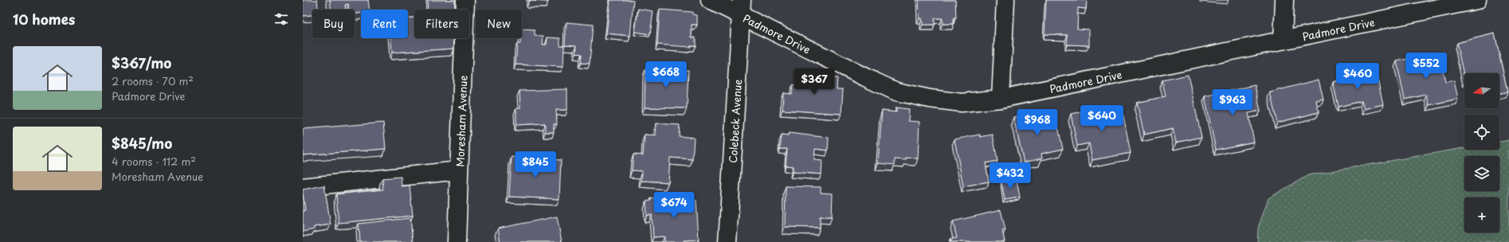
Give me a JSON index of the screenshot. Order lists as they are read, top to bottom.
{
  "streets": {
    "street": ["Padmore Drive", "Moresham Avenue", "Colebeck Avenue"]
  },
  "crossings": [
    ["Padmore Drive", "Colebeck Avenue"]
  ],
  "north": "left",
  "page": {
    "heading": "10 homes",
    "chip": [
      "Buy",
      "Rent",
      "Filters",
      "New"
    ],
    "list": [
      {
        "name": "$367/mo",
        "note": "2 rooms · 70 m² · Padmore Drive"
      },
      {
        "name": "$845/mo",
        "note": "4 rooms · 112 m² · Moresham Avenue"
      }
    ],
    "price": [
      "$552",
      "$668",
      "$460",
      "$367",
      "$963",
      "$640",
      "$968",
      "$845",
      "$432",
      "$674"
    ],
    "map_buttons": "+"
  }
}
